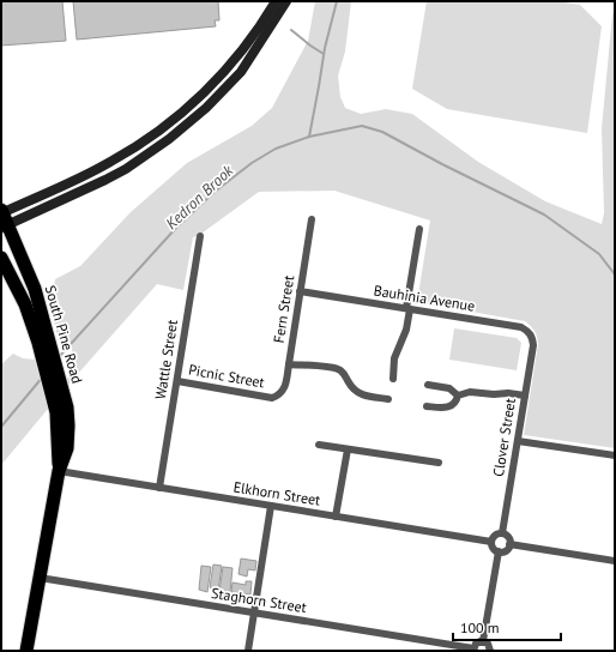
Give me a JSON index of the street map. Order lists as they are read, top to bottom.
{
  "streets": {
    "highway": ["South Pine Road"],
    "street": [
      "Bauhinia Avenue",
      "Fern Street",
      "Wattle Street",
      "Picnic Street",
      "Clover Street",
      "Elkhorn Street",
      "Staghorn Street"
    ]
  },
  "crossings": [
    ["Bauhinia Avenue", "Fern Street"],
    ["Bauhinia Avenue", "Clover Street"],
    ["Fern Street", "Picnic Street"],
    ["South Pine Road", "Elkhorn Street"],
    ["South Pine Road", "Staghorn Street"],
    ["Wattle Street", "Picnic Street"],
    ["Wattle Street", "Elkhorn Street"],
    ["Clover Street", "Elkhorn Street"]
  ],
  "water": ["Kedron Brook"],
  "scale_bar": "100 m"
}
